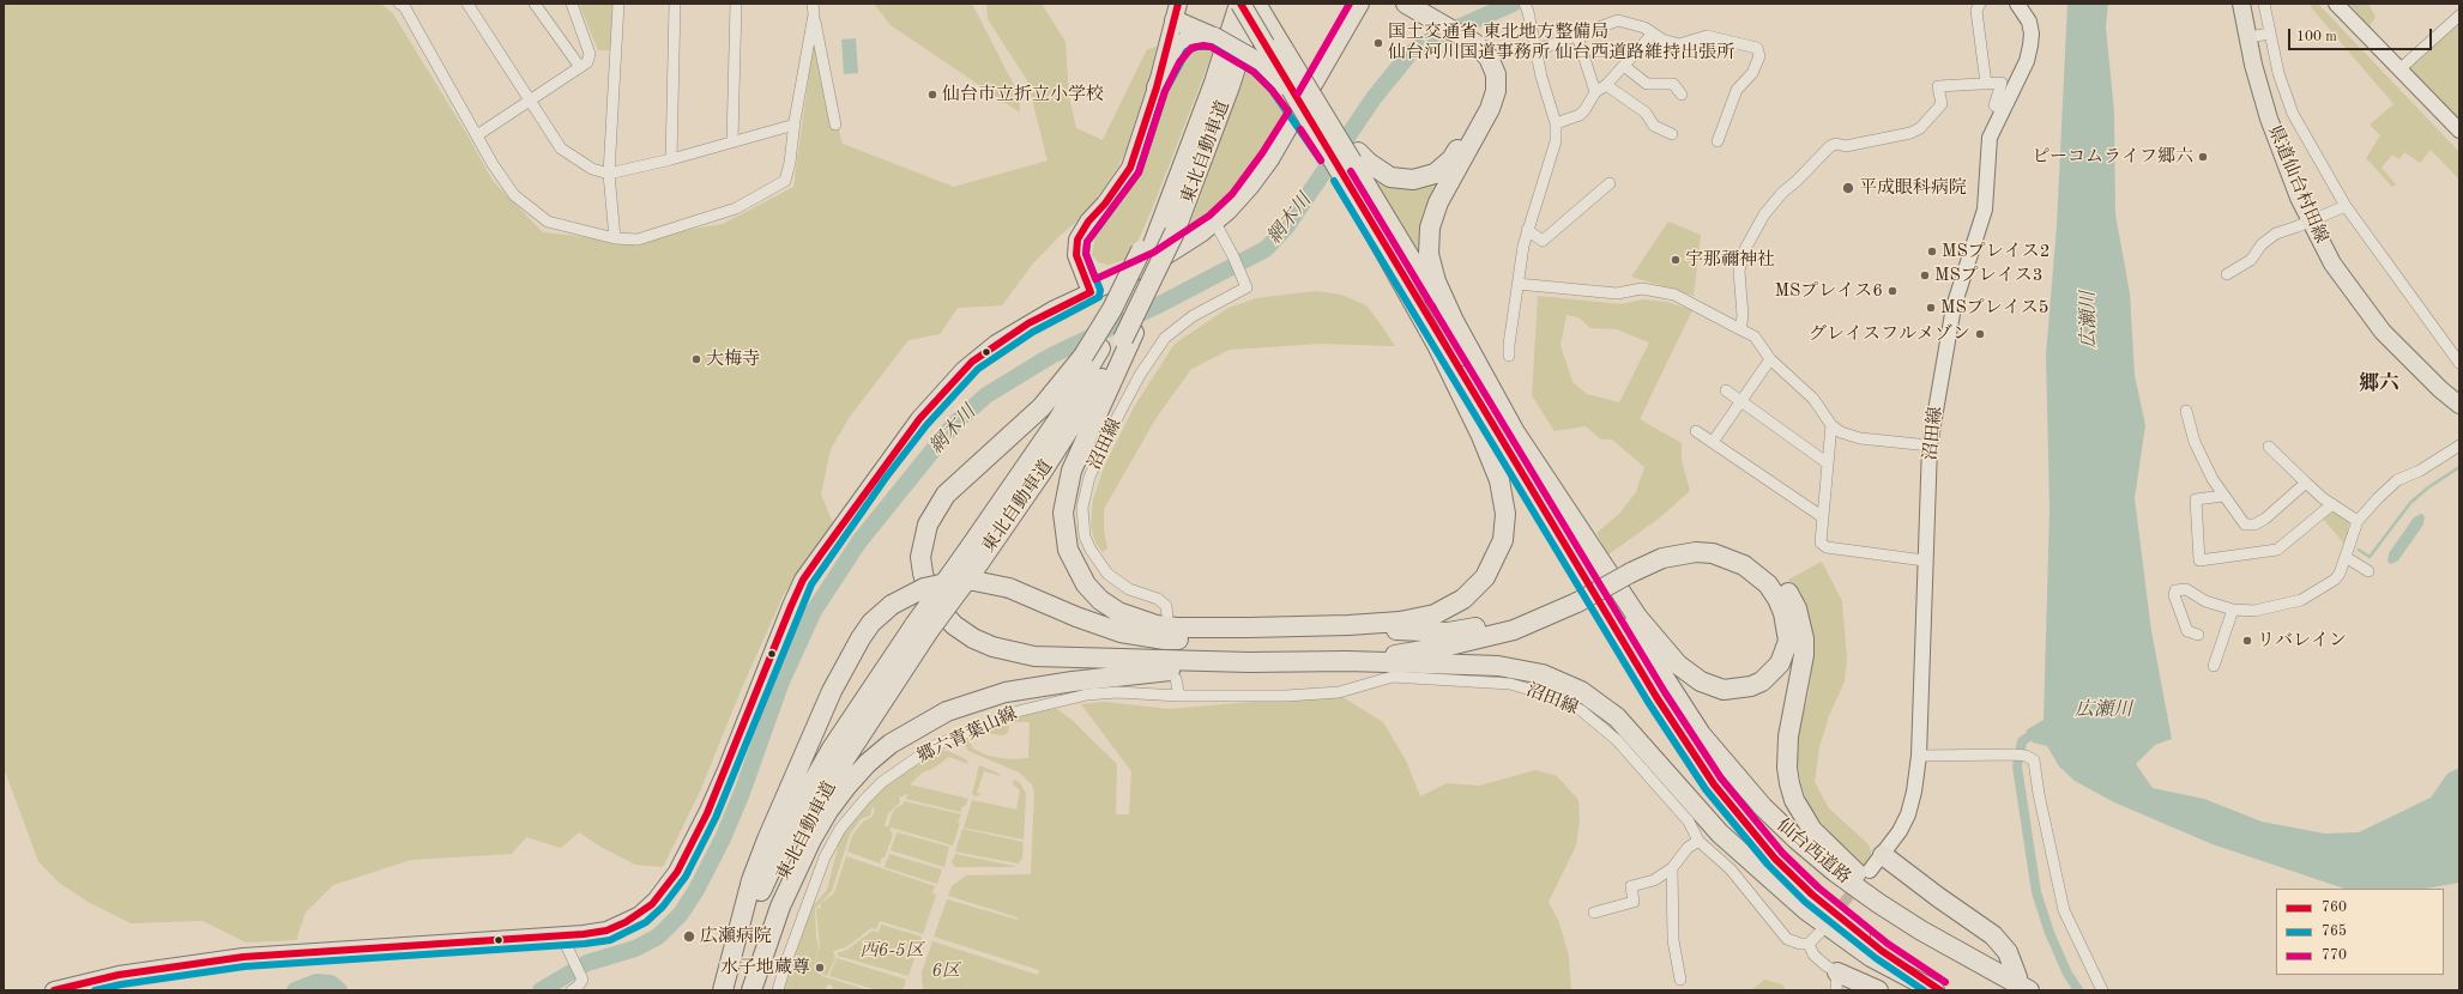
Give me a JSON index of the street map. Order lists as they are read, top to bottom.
{
  "streets": {
    "highway": ["東北自動車道", "仙台西道路"],
    "main road": ["県道仙台村田線"],
    "street": ["沼田線", "郷六青葉山線"]
  },
  "crossings": [
    ["沼田線", "郷六青葉山線"]
  ],
  "districts": ["郷六"],
  "water": ["網木川", "広瀬川"],
  "parks": ["西6-5区", "6区"],
  "places": [
    "国土交通省 東北地方整備局 仙台河川国道事務所 仙台西道路維持出張所",
    "仙台市立折立小学校",
    "ピーコムライフ郷六",
    "平成眼科病院",
    "MSプレイス2",
    "宇那禰神社",
    "MSプレイス3",
    "MSプレイス6",
    "MSプレイス5",
    "グレイスフルメゾン",
    "大梅寺",
    "リバレイン",
    "広瀬病院",
    "水子地蔵尊"
  ],
  "lines": ["transit line 760", "transit line 770", "transit line 765"],
  "legend": ["760", "765", "770"],
  "scale_bar": "100 m"
}
